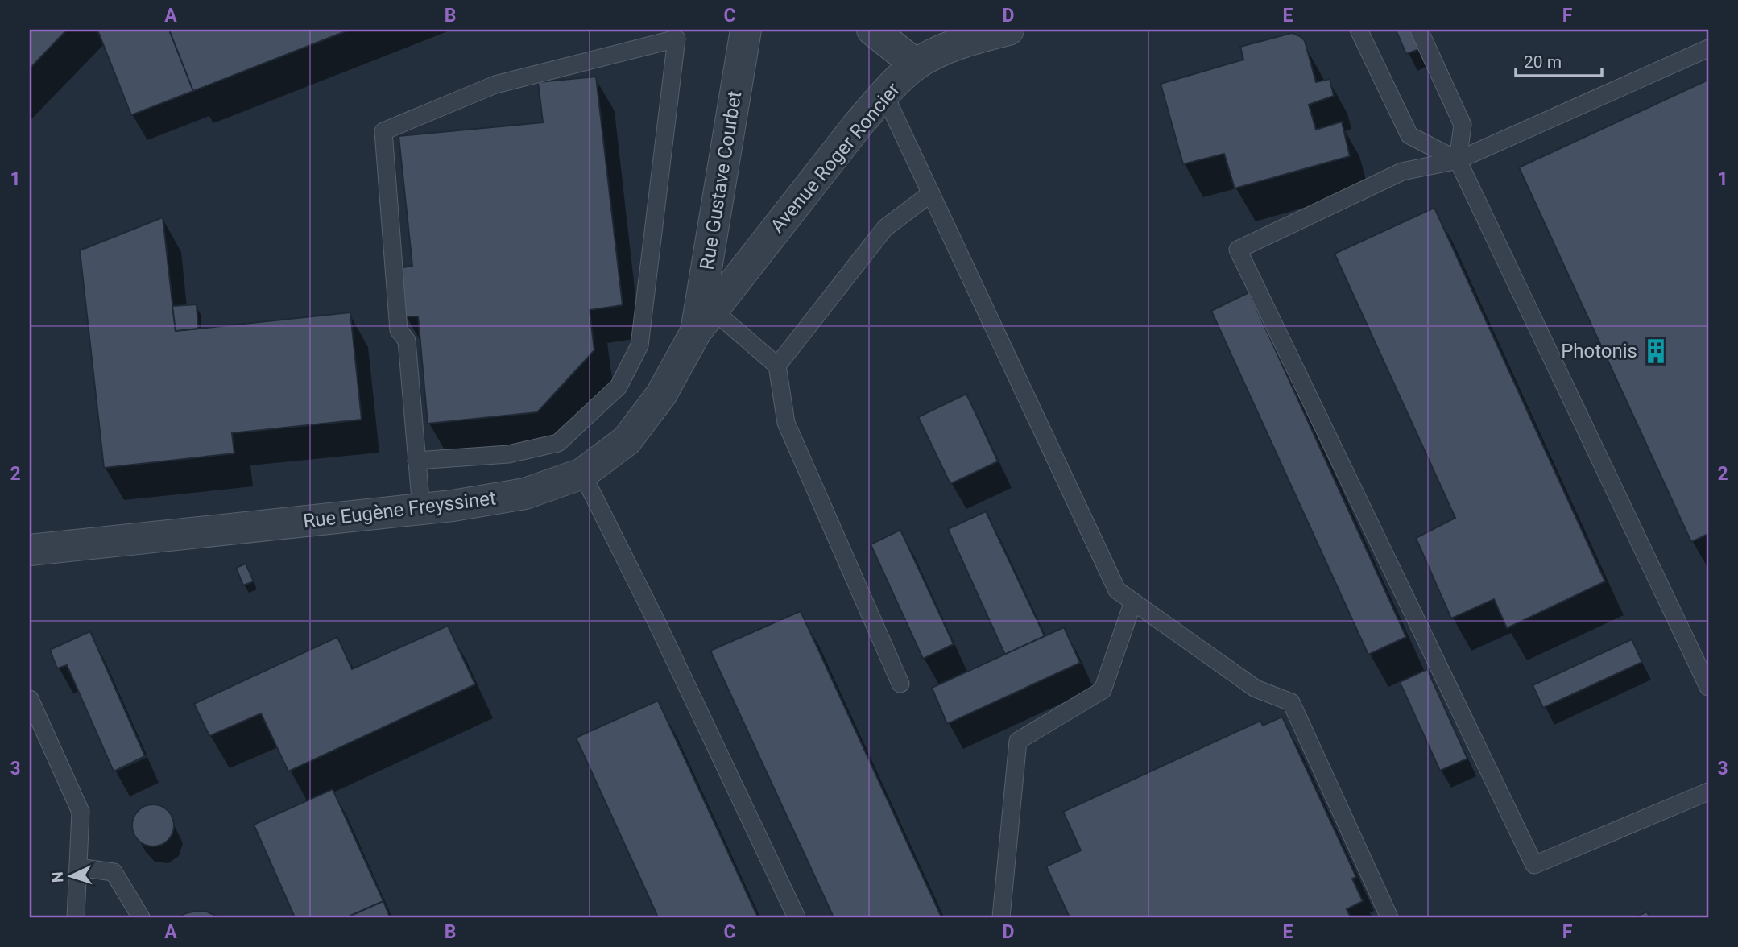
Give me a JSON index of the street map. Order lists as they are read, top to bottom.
{
  "streets": {
    "street": ["Avenue Roger Roncier", "Rue Gustave Courbet", "Rue Eugène Freyssinet"]
  },
  "crossings": [
    ["Avenue Roger Roncier", "Rue Gustave Courbet"],
    ["Avenue Roger Roncier", "Rue Eugène Freyssinet"],
    ["Rue Gustave Courbet", "Rue Eugène Freyssinet"]
  ],
  "places": {
    "building": ["Photonis"]
  },
  "scale_bar": "20 m",
  "north": "left",
  "grid": {
    "columns": [
      "A",
      "B",
      "C",
      "D",
      "E",
      "F"
    ],
    "rows": ["1", "2", "3"]
  }
}
